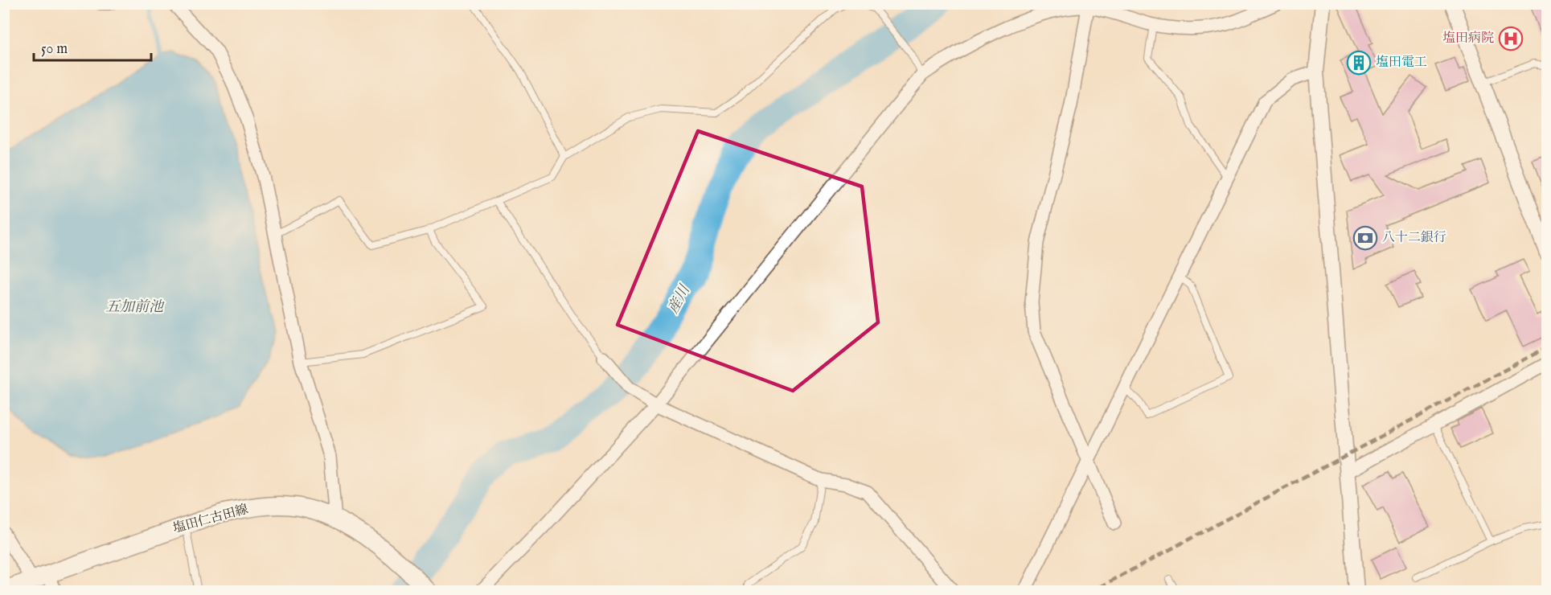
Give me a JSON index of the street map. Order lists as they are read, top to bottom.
{
  "streets": {
    "main road": ["塩田仁古田線"]
  },
  "water": ["産川", "五加前池"],
  "places": {
    "hospital": ["塩田病院"],
    "building": ["塩田電工"],
    "bank": ["八十二銀行"]
  },
  "scale_bar": "50 m"
}
